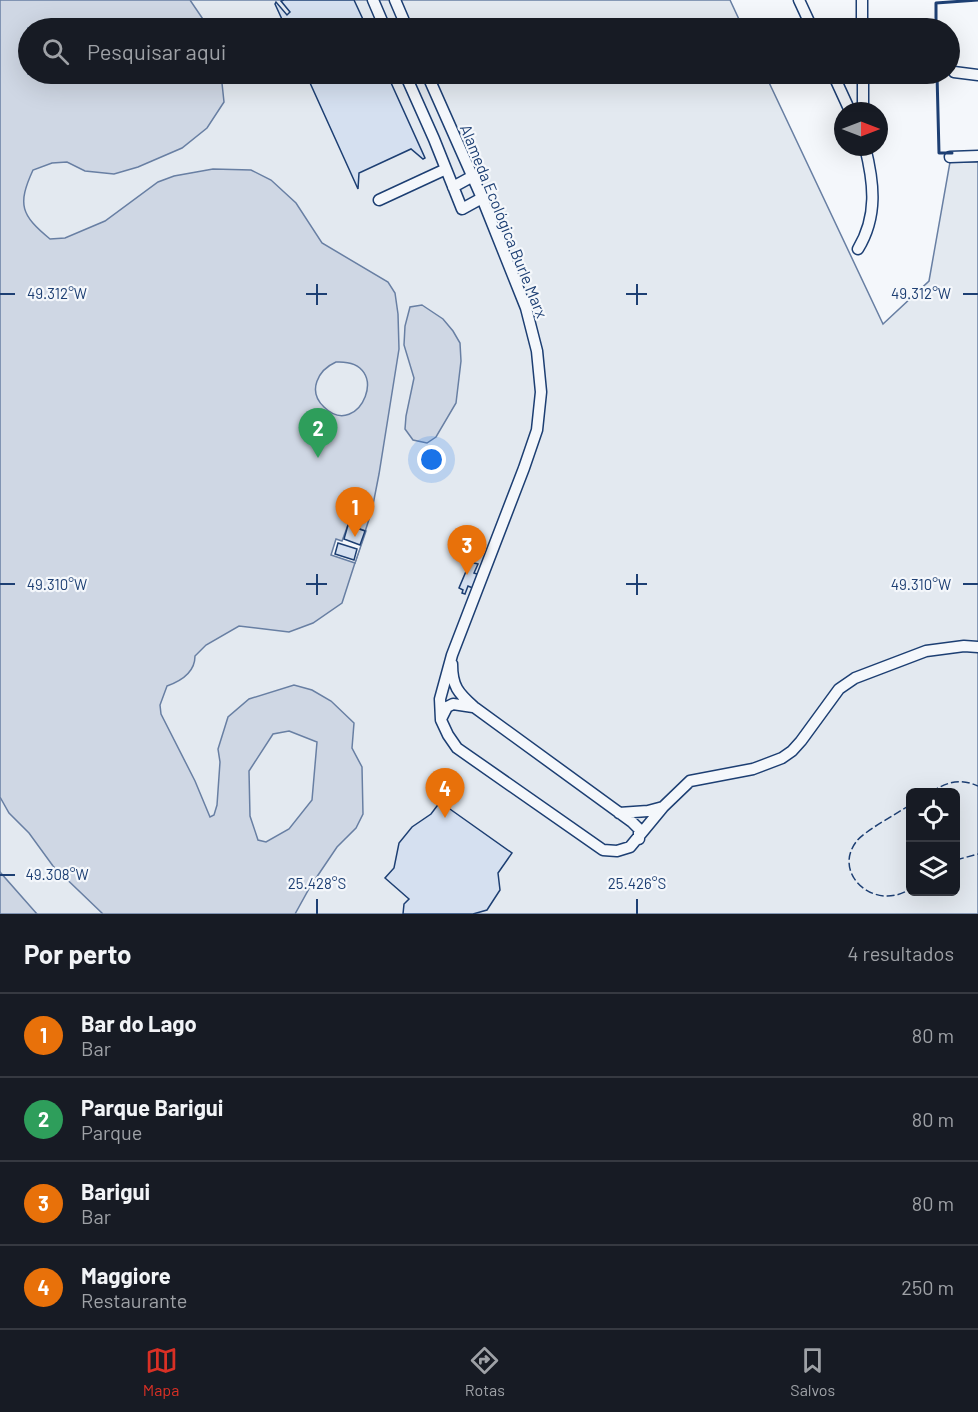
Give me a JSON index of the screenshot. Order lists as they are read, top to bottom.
{
  "streets": {
    "street": ["Alameda Ecológica Burle Marx"]
  },
  "north": "right",
  "page": {
    "search": "Pesquisar aqui",
    "pins": [
      "2",
      "1",
      "3",
      "4"
    ],
    "heading": ["Por perto", "4 resultados"],
    "list": [
      {
        "mark": "1",
        "name": "Bar do Lago",
        "note": "Bar",
        "value": "80 m"
      },
      {
        "mark": "2",
        "name": "Parque Barigui",
        "note": "Parque",
        "value": "80 m"
      },
      {
        "mark": "3",
        "name": "Barigui",
        "note": "Bar",
        "value": "80 m"
      },
      {
        "mark": "4",
        "name": "Maggiore",
        "note": "Restaurante",
        "value": "250 m"
      }
    ],
    "nav": ["Mapa", "Rotas", "Salvos"]
  },
  "coordinates": [
    "49.312°W",
    "49.310°W",
    "49.308°W",
    "25.428°S",
    "25.426°S"
  ]
}
